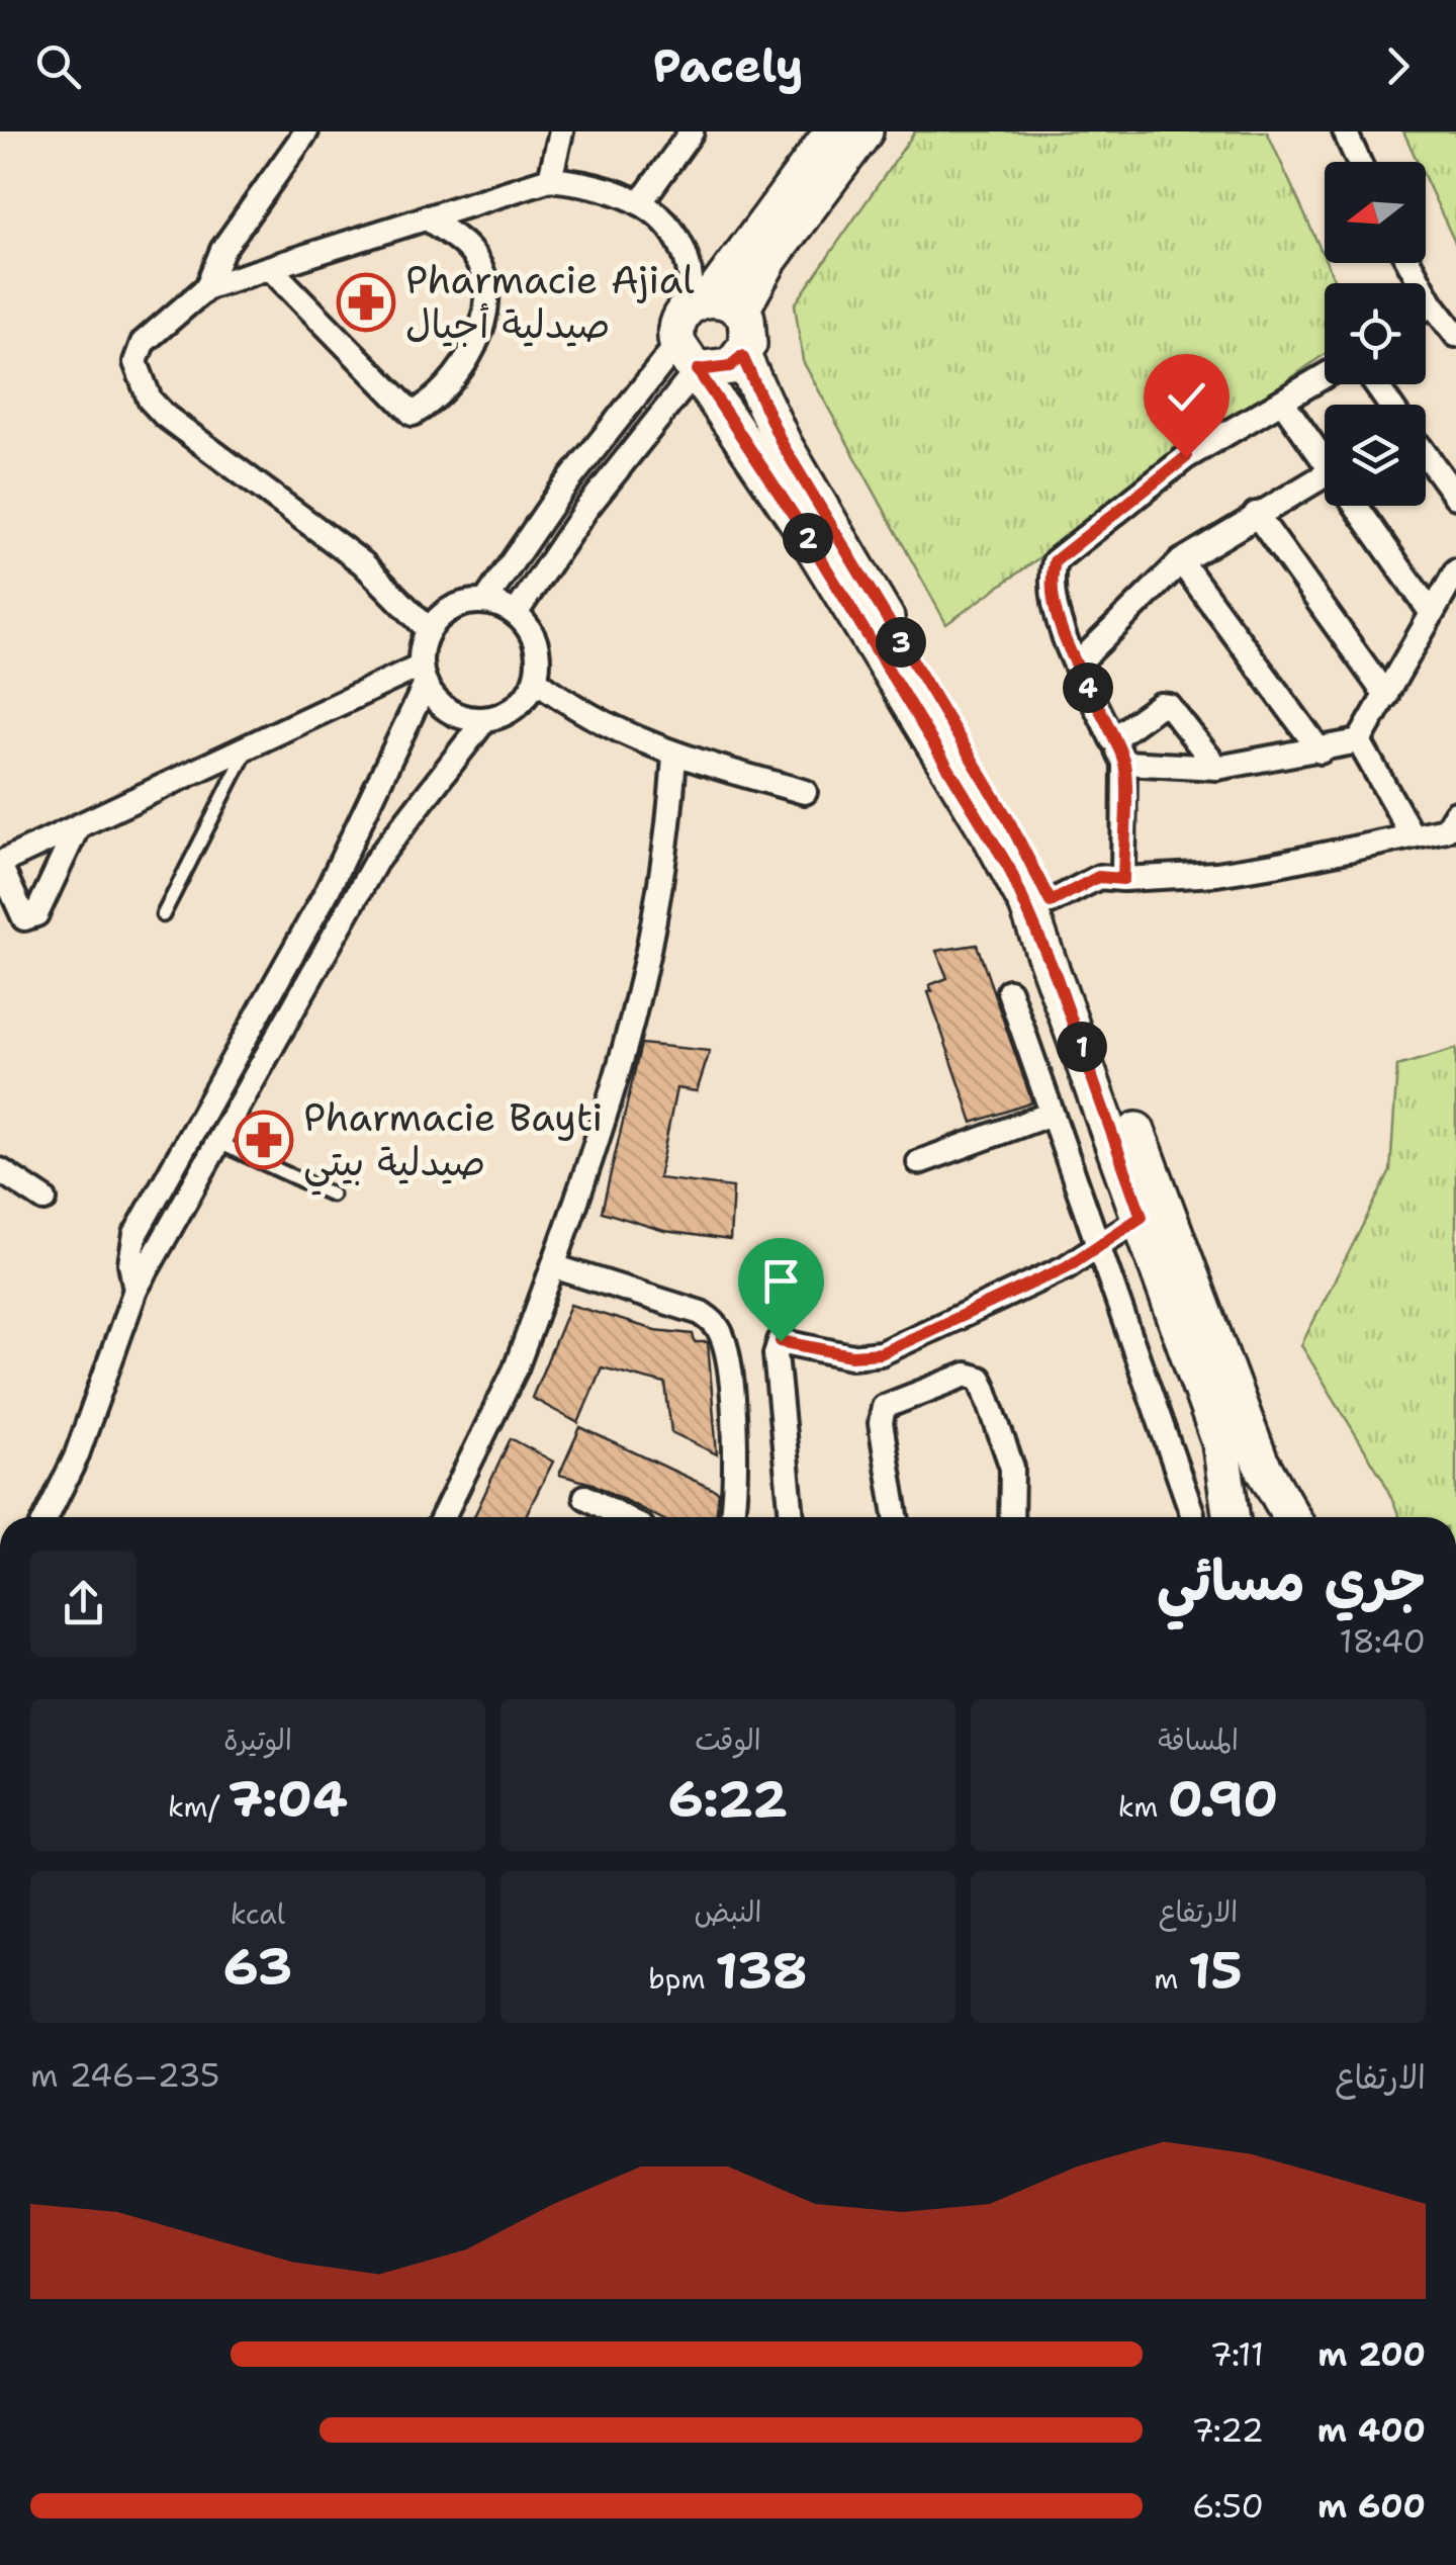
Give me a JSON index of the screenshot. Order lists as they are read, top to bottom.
{
  "places": {
    "pharmacy": ["Pharmacie Ajial صيدلية أجيال", "Pharmacie Bayti صيدلية بيتي"]
  },
  "north": "left",
  "page": {
    "header": "Pacely",
    "pins": [
      "2",
      "3",
      "4",
      "1"
    ],
    "heading": ["جري مسائي", "18:40"],
    "stats": [
      ["المسافة", "0.90 km"],
      ["الوقت", "6:22"],
      ["الوتيرة", "7:04 /km"],
      ["الارتفاع", "15 m"],
      ["النبض", "138 bpm"],
      ["kcal", "63"]
    ],
    "chart": ["الارتفاع", "235–246 m"],
    "list": [
      {
        "name": "200 m",
        "note": "7:11"
      },
      {
        "name": "400 m",
        "note": "7:22"
      },
      {
        "name": "600 m",
        "note": "6:50"
      }
    ]
  }
}
